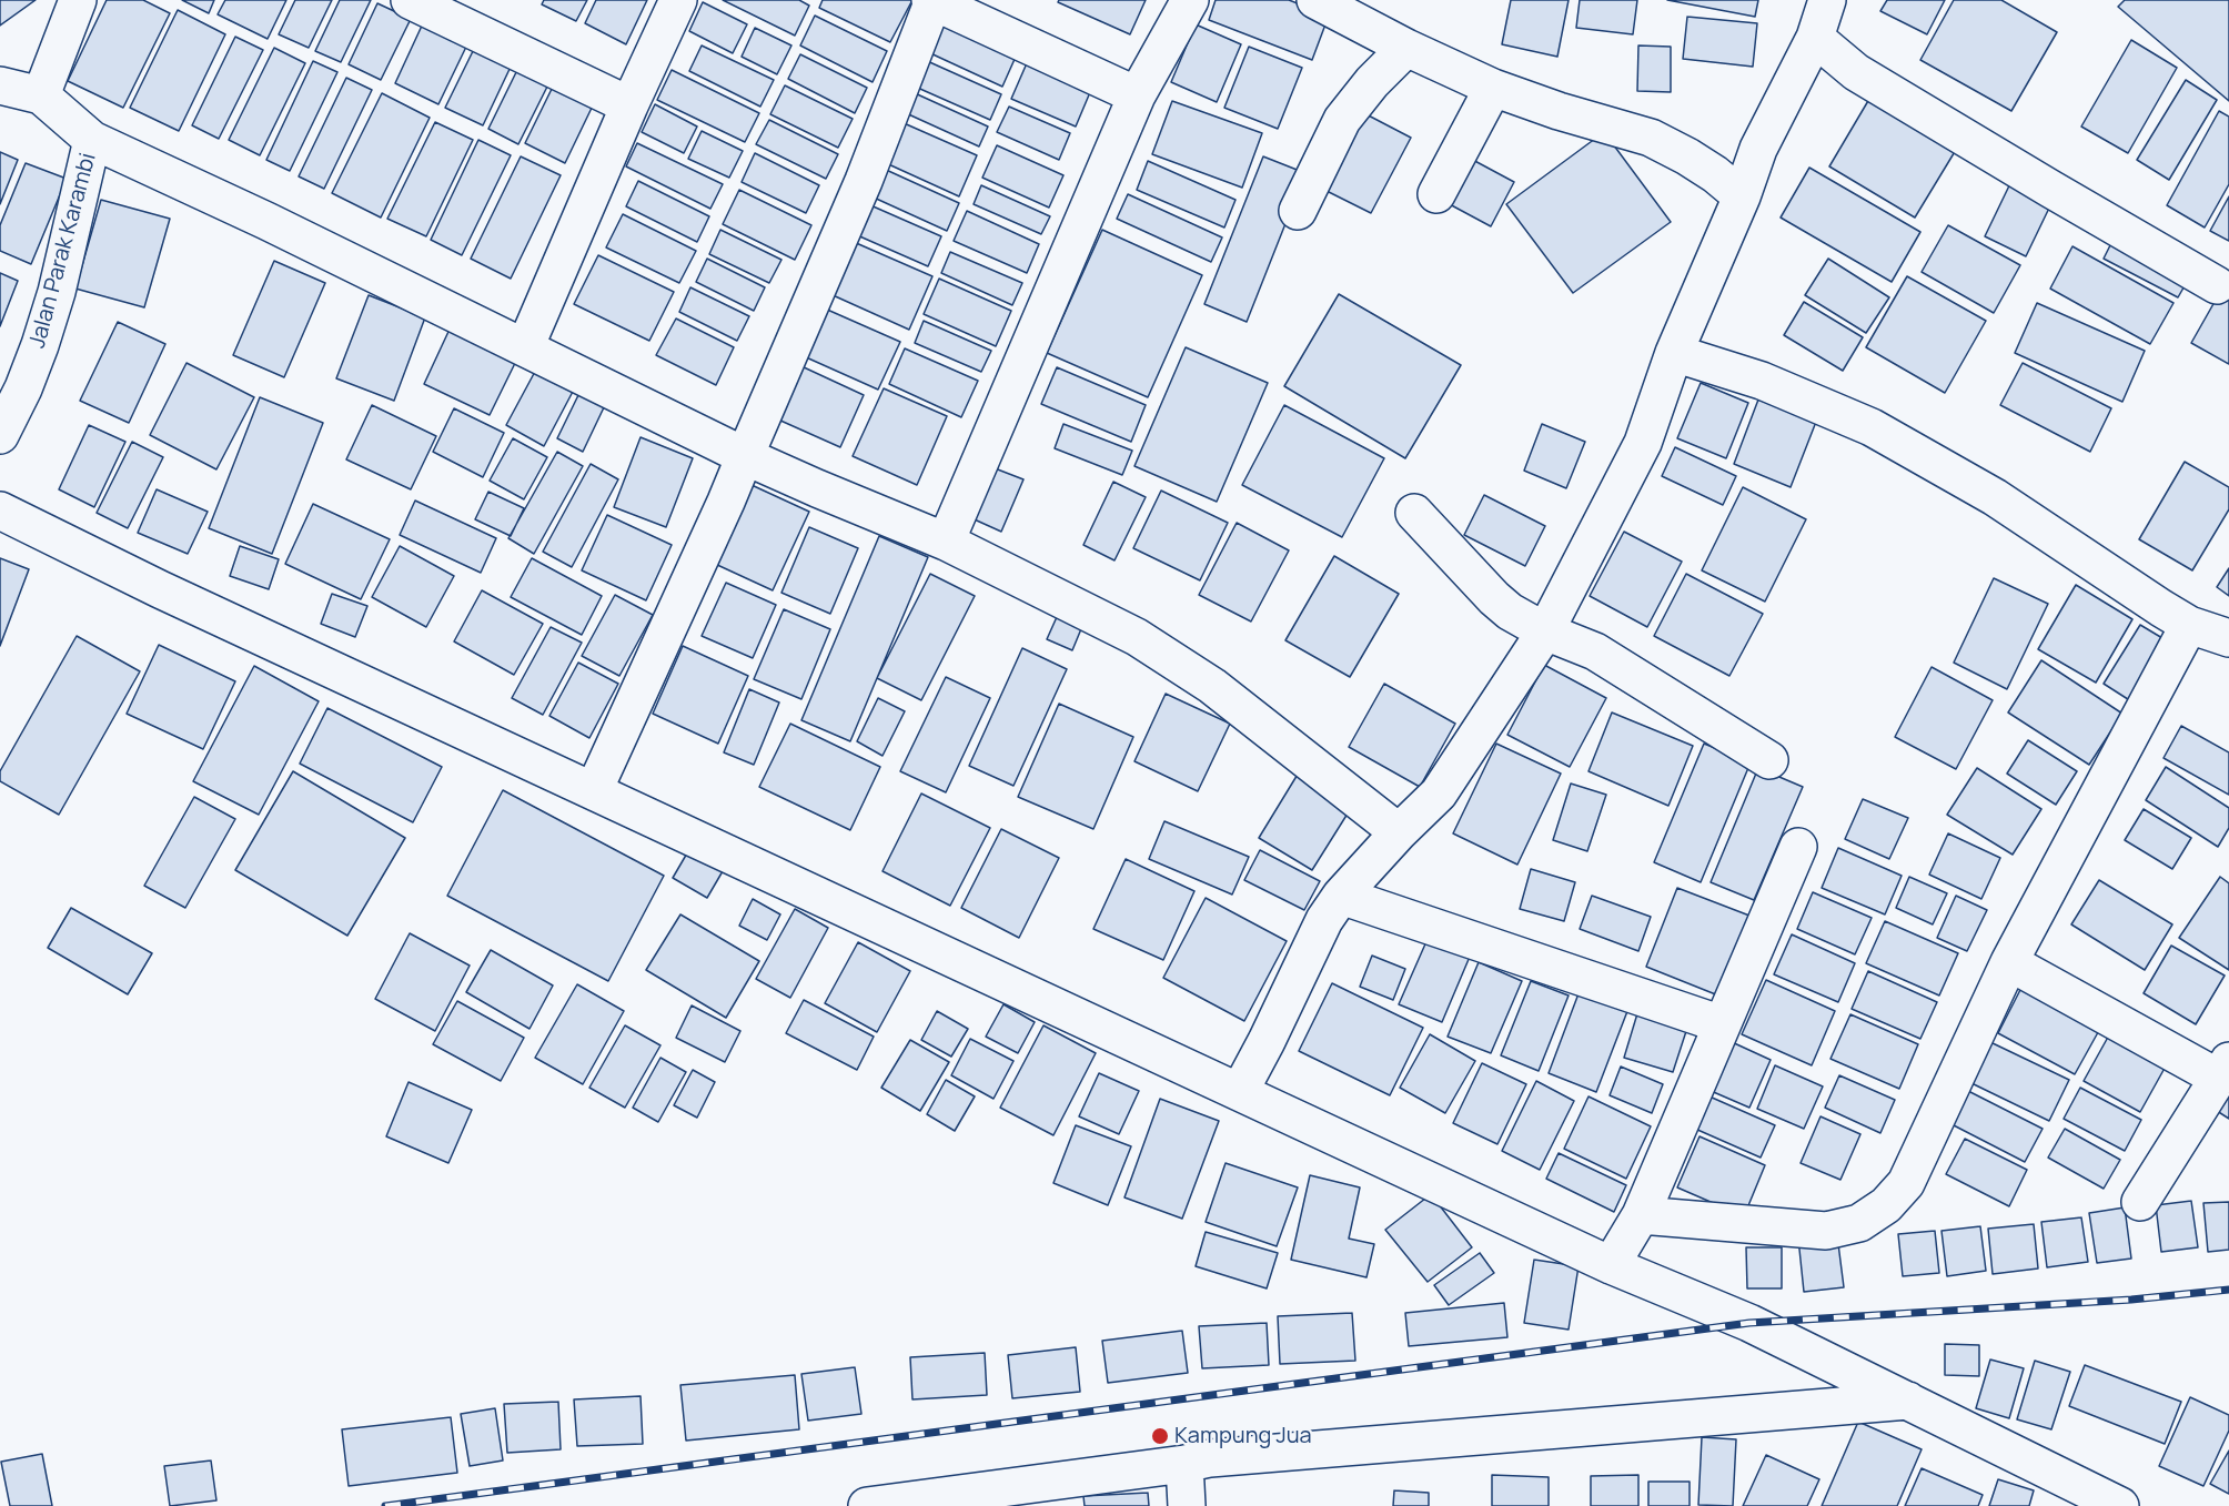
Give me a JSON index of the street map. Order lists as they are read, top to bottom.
{
  "streets": {
    "street": ["Jalan Parak Karambi"]
  },
  "places": ["Kampung Jua"]
}
